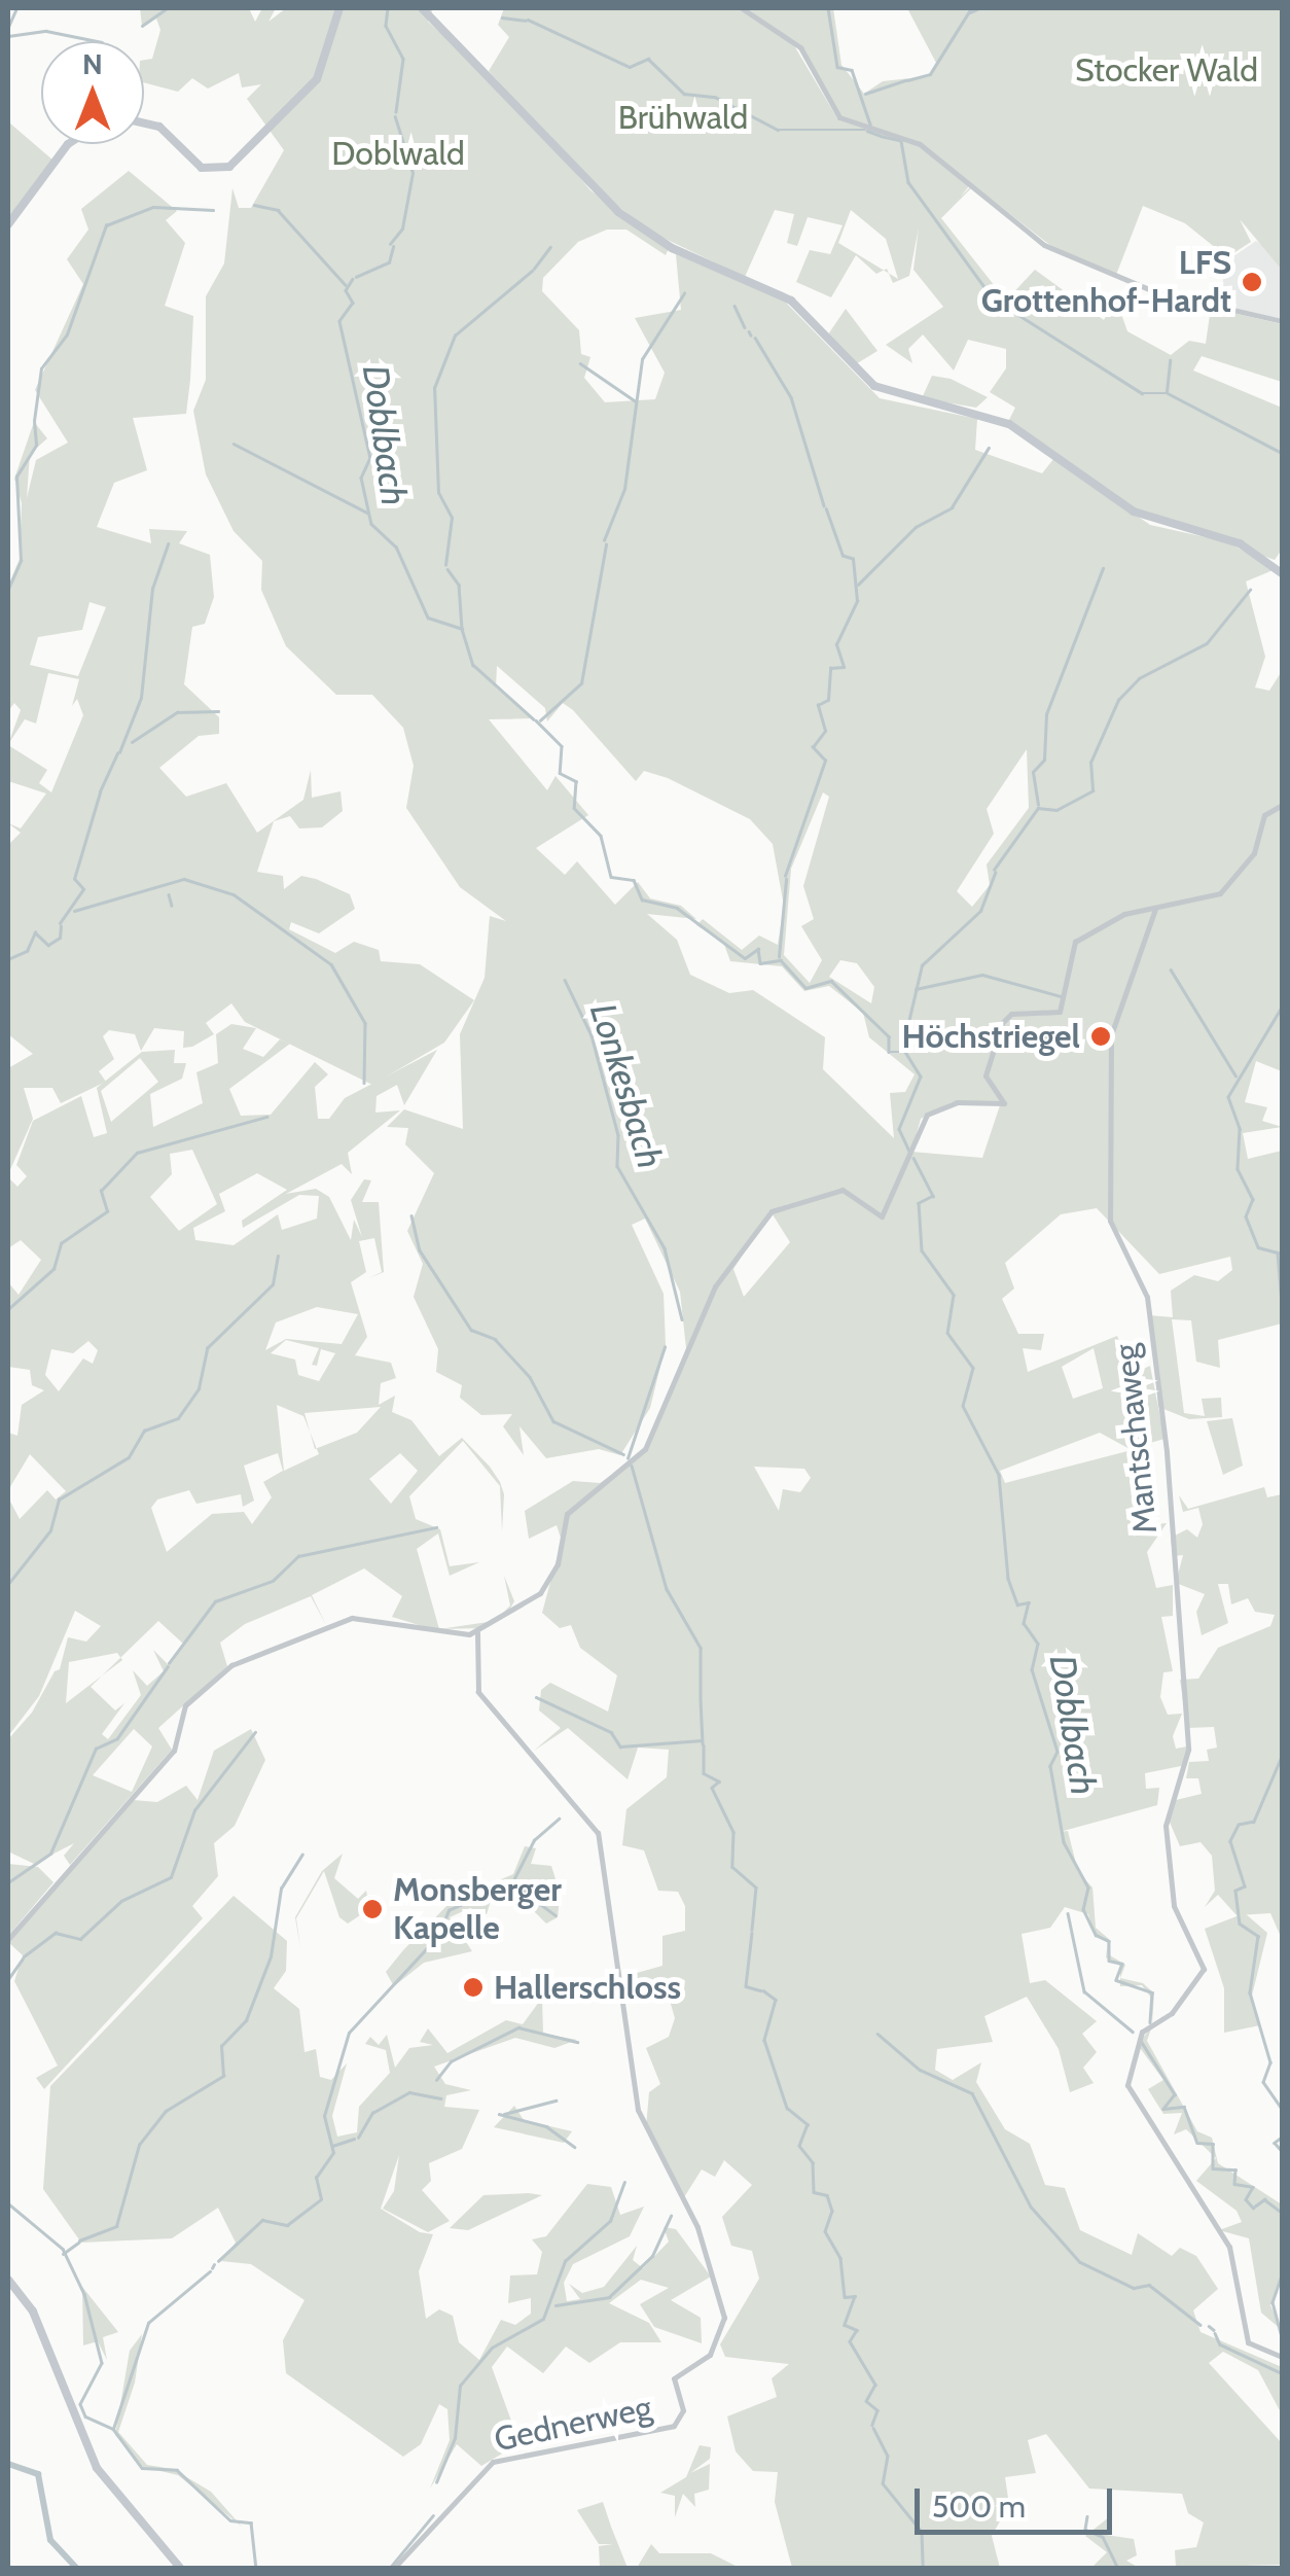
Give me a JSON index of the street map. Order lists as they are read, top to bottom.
{
  "streets": {
    "street": ["Mantschaweg", "Gednerweg"]
  },
  "water": ["Doblbach", "Lonkesbach"],
  "parks": ["Stocker Wald", "Brühwald", "Doblwald"],
  "places": [
    "LFS Grottenhof-Hardt",
    "Höchstriegel",
    "Monsberger Kapelle",
    "Hallerschloss"
  ],
  "scale_bar": "500 m",
  "north": "top"
}
